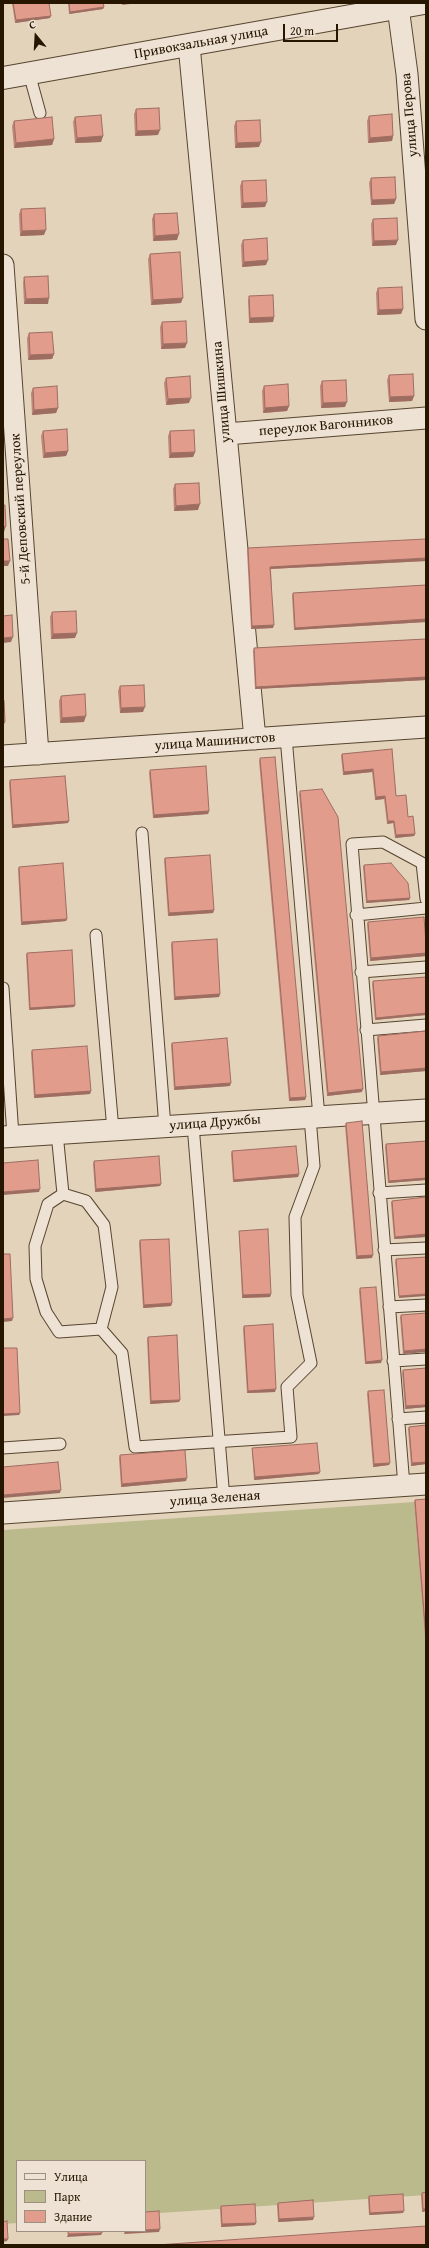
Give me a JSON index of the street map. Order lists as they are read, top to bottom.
{
  "streets": {
    "street": [
      "Привокзальная улица",
      "улица Перова",
      "улица Шишкина",
      "переулок Вагонников",
      "5-й Деповский переулок",
      "улица Машинистов",
      "улица Дружбы",
      "улица Зеленая"
    ]
  },
  "crossings": [
    ["Привокзальная улица", "улица Перова"],
    ["Привокзальная улица", "улица Шишкина"],
    ["улица Шишкина", "переулок Вагонников"],
    ["улица Шишкина", "улица Машинистов"],
    ["5-й Деповский переулок", "улица Машинистов"]
  ],
  "legend": ["Улица", "Парк", "Здание"],
  "scale_bar": "20 m",
  "north": "top"
}
